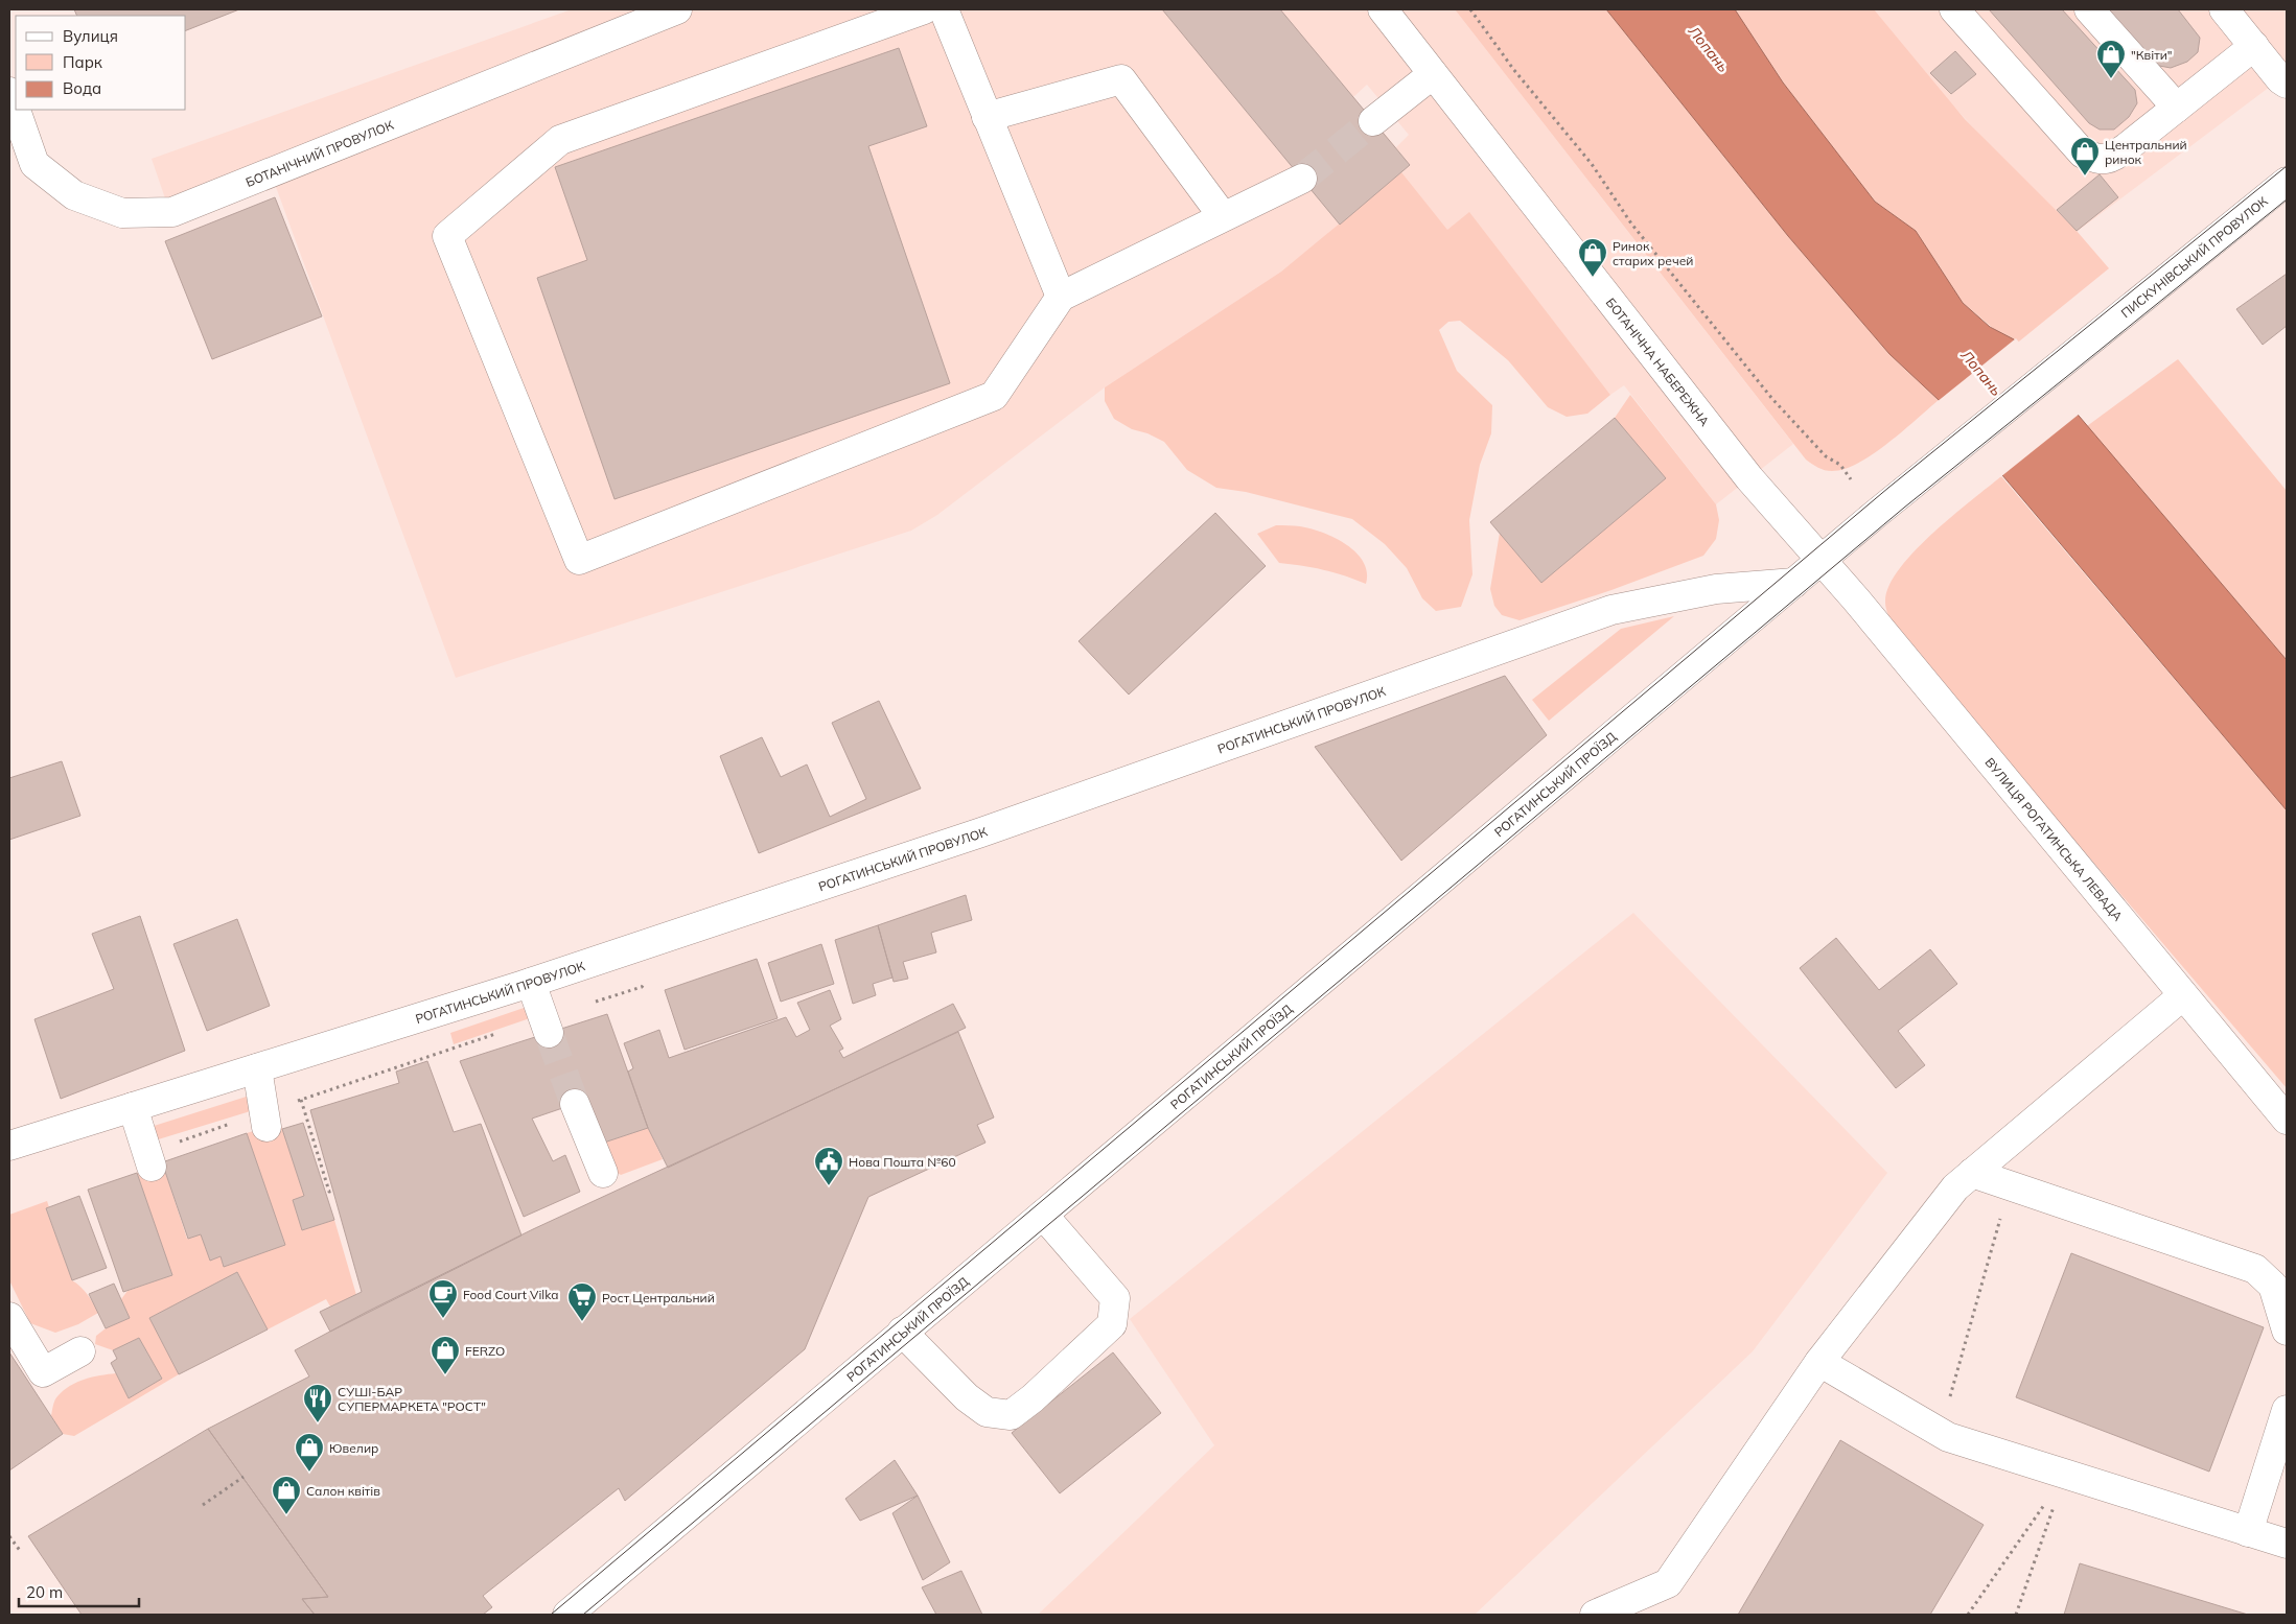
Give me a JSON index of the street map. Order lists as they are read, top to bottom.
{
  "streets": {
    "street": [
      "БОТАНІЧНИЙ ПРОВУЛОК",
      "ПИСКУНІВСЬКИЙ ПРОВУЛОК",
      "БОТАНІЧНА НАБЕРЕЖНА",
      "РОГАТИНСЬКИЙ ПРОВУЛОК",
      "РОГАТИНСЬКИЙ ПРОЇЗД",
      "ВУЛИЦЯ РОГАТИНСЬКА ЛЕВАДА"
    ]
  },
  "crossings": [
    ["ПИСКУНІВСЬКИЙ ПРОВУЛОК", "РОГАТИНСЬКИЙ ПРОЇЗД"],
    ["БОТАНІЧНА НАБЕРЕЖНА", "РОГАТИНСЬКИЙ ПРОЇЗД"],
    ["БОТАНІЧНА НАБЕРЕЖНА", "ВУЛИЦЯ РОГАТИНСЬКА ЛЕВАДА"],
    ["РОГАТИНСЬКИЙ ПРОВУЛОК", "РОГАТИНСЬКИЙ ПРОЇЗД"],
    ["РОГАТИНСЬКИЙ ПРОЇЗД", "ВУЛИЦЯ РОГАТИНСЬКА ЛЕВАДА"]
  ],
  "water": ["Лопань"],
  "places": {
    "shop": [
      "\"Квіти\"",
      "Центральний ринок",
      "Ринок старих речей",
      "FERZO",
      "Ювелир",
      "Салон квітів"
    ],
    "public building": ["Нова Пошта №60"],
    "cafe": ["Food Court Vilka"],
    "supermarket": ["Рост Центральний"],
    "restaurant": ["СУШІ-БАР СУПЕРМАРКЕТА \"РОСТ\""]
  },
  "legend": ["Вулиця", "Парк", "Вода"],
  "scale_bar": "20 m"
}
